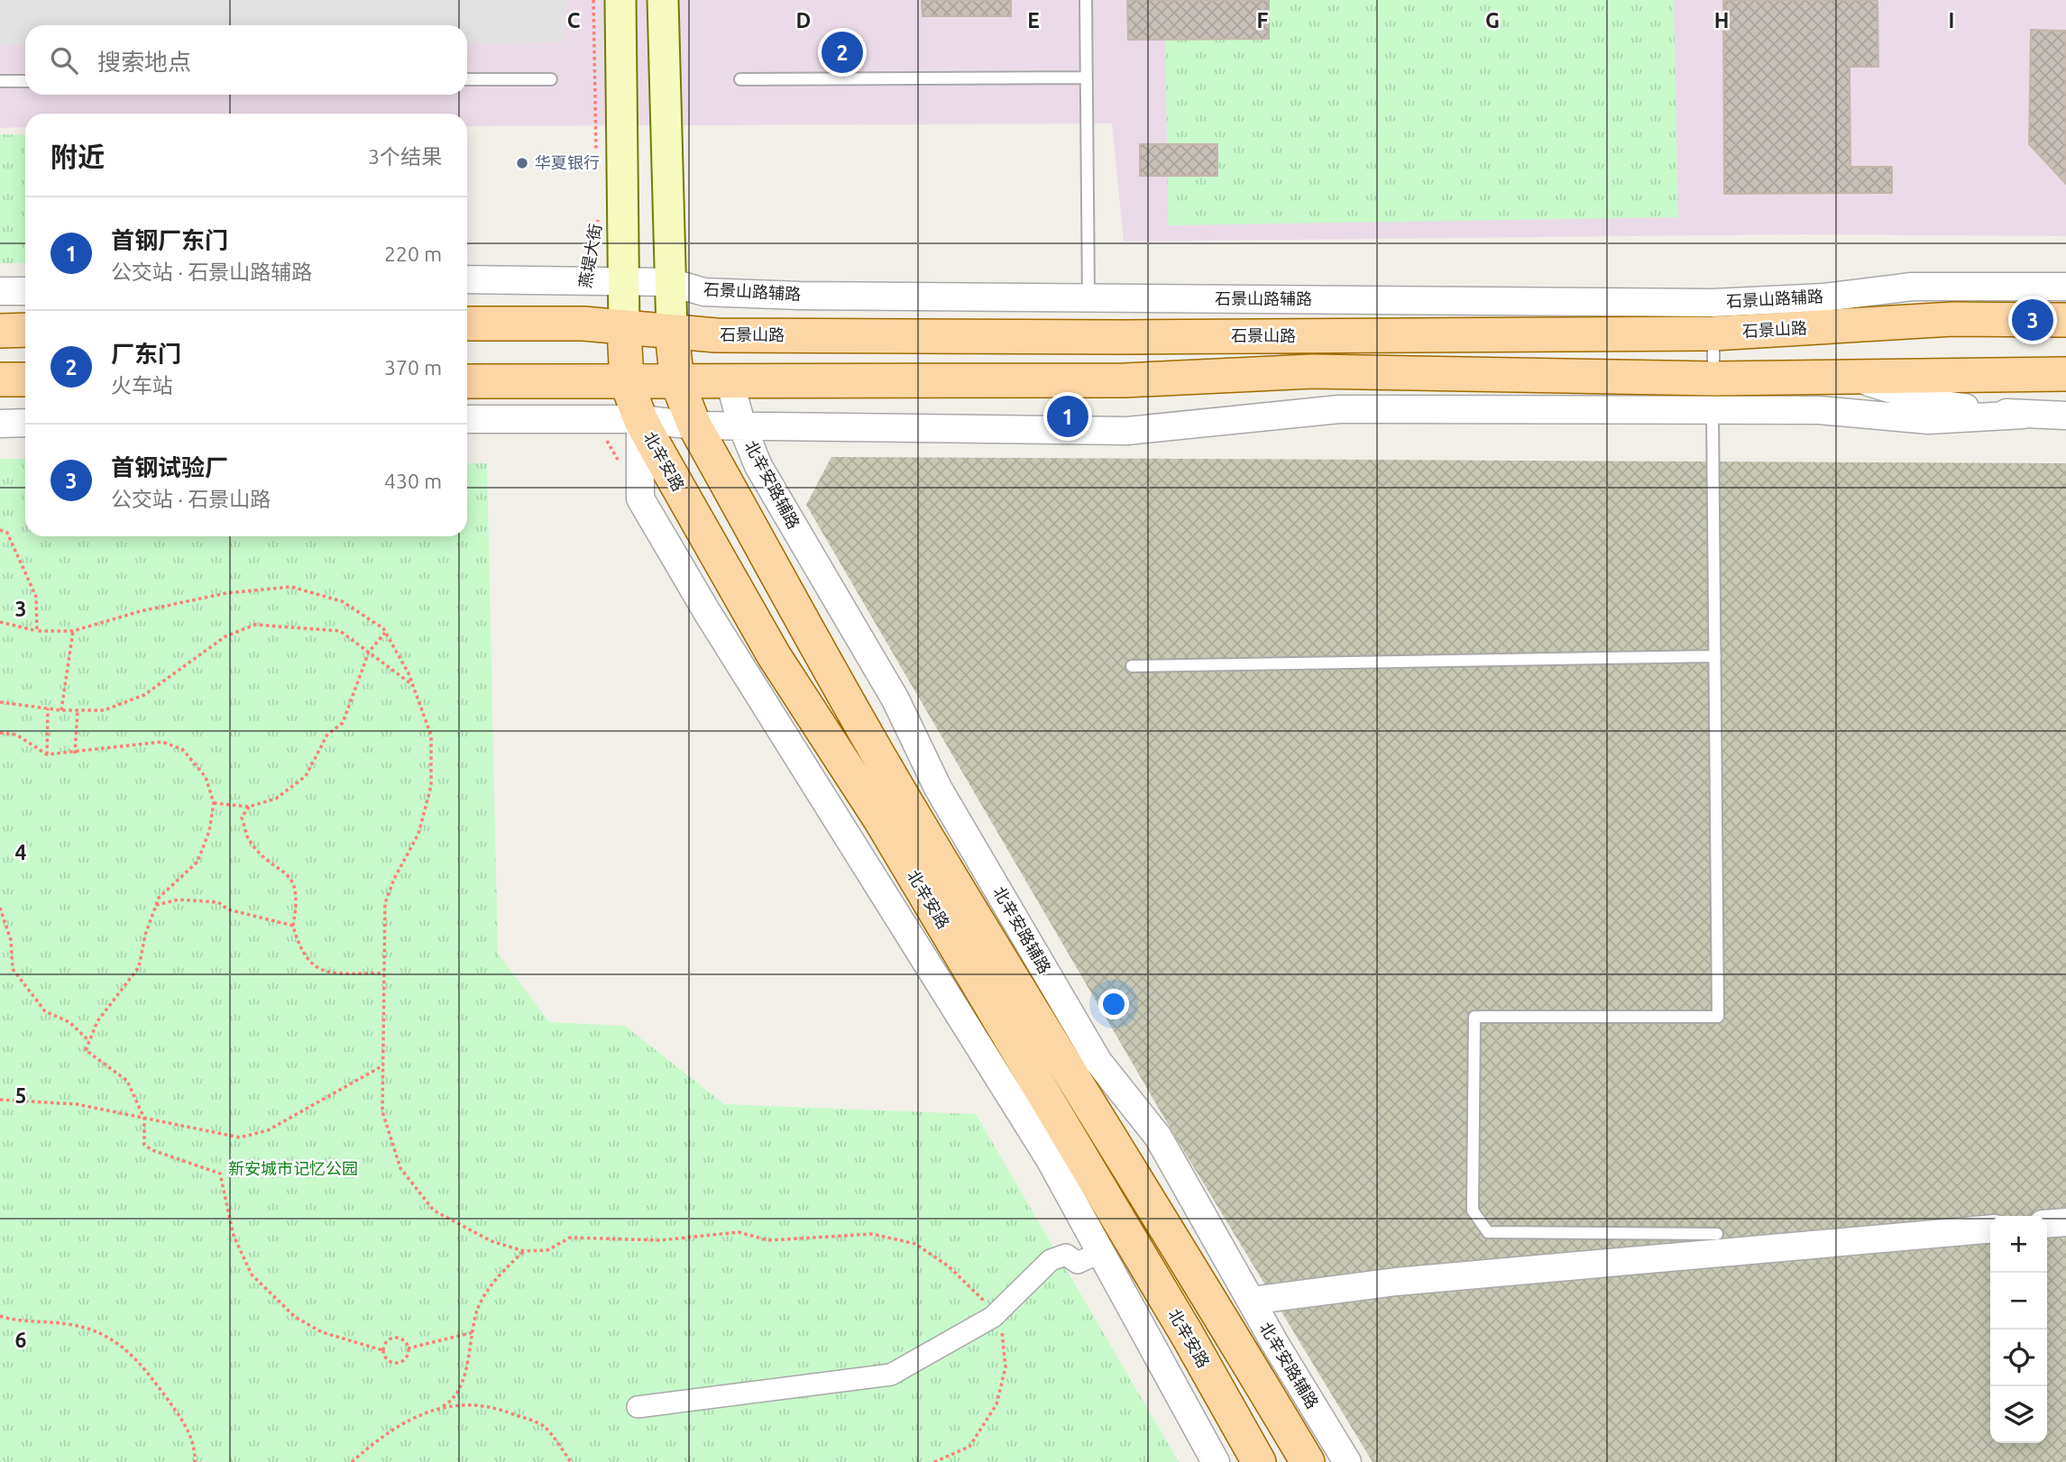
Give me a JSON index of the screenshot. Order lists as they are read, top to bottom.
{
  "streets": {
    "main road": ["燕堤大街", "石景山路", "北辛安路"],
    "street": ["石景山路辅路", "北辛安路辅路"]
  },
  "crossings": [
    ["燕堤大街", "石景山路辅路"],
    ["燕堤大街", "石景山路"],
    ["燕堤大街", "北辛安路"],
    ["石景山路辅路", "石景山路"],
    ["石景山路", "北辛安路"]
  ],
  "parks": ["新安城市记忆公园"],
  "places": ["华夏银行"],
  "page": {
    "search": "搜索地点",
    "pins": ["2", "3", "1"],
    "heading": ["附近", "3个结果"],
    "list": [
      {
        "mark": "1",
        "name": "首钢厂东门",
        "note": "公交站 · 石景山路辅路",
        "value": "220 m"
      },
      {
        "mark": "2",
        "name": "厂东门",
        "note": "火车站",
        "value": "370 m"
      },
      {
        "mark": "3",
        "name": "首钢试验厂",
        "note": "公交站 · 石景山路",
        "value": "430 m"
      }
    ],
    "map_buttons": ["+", "−"]
  },
  "grid": {
    "columns": [
      "C",
      "D",
      "E",
      "F",
      "G",
      "H",
      "I"
    ],
    "rows": [
      "3",
      "4",
      "5",
      "6"
    ]
  }
}
